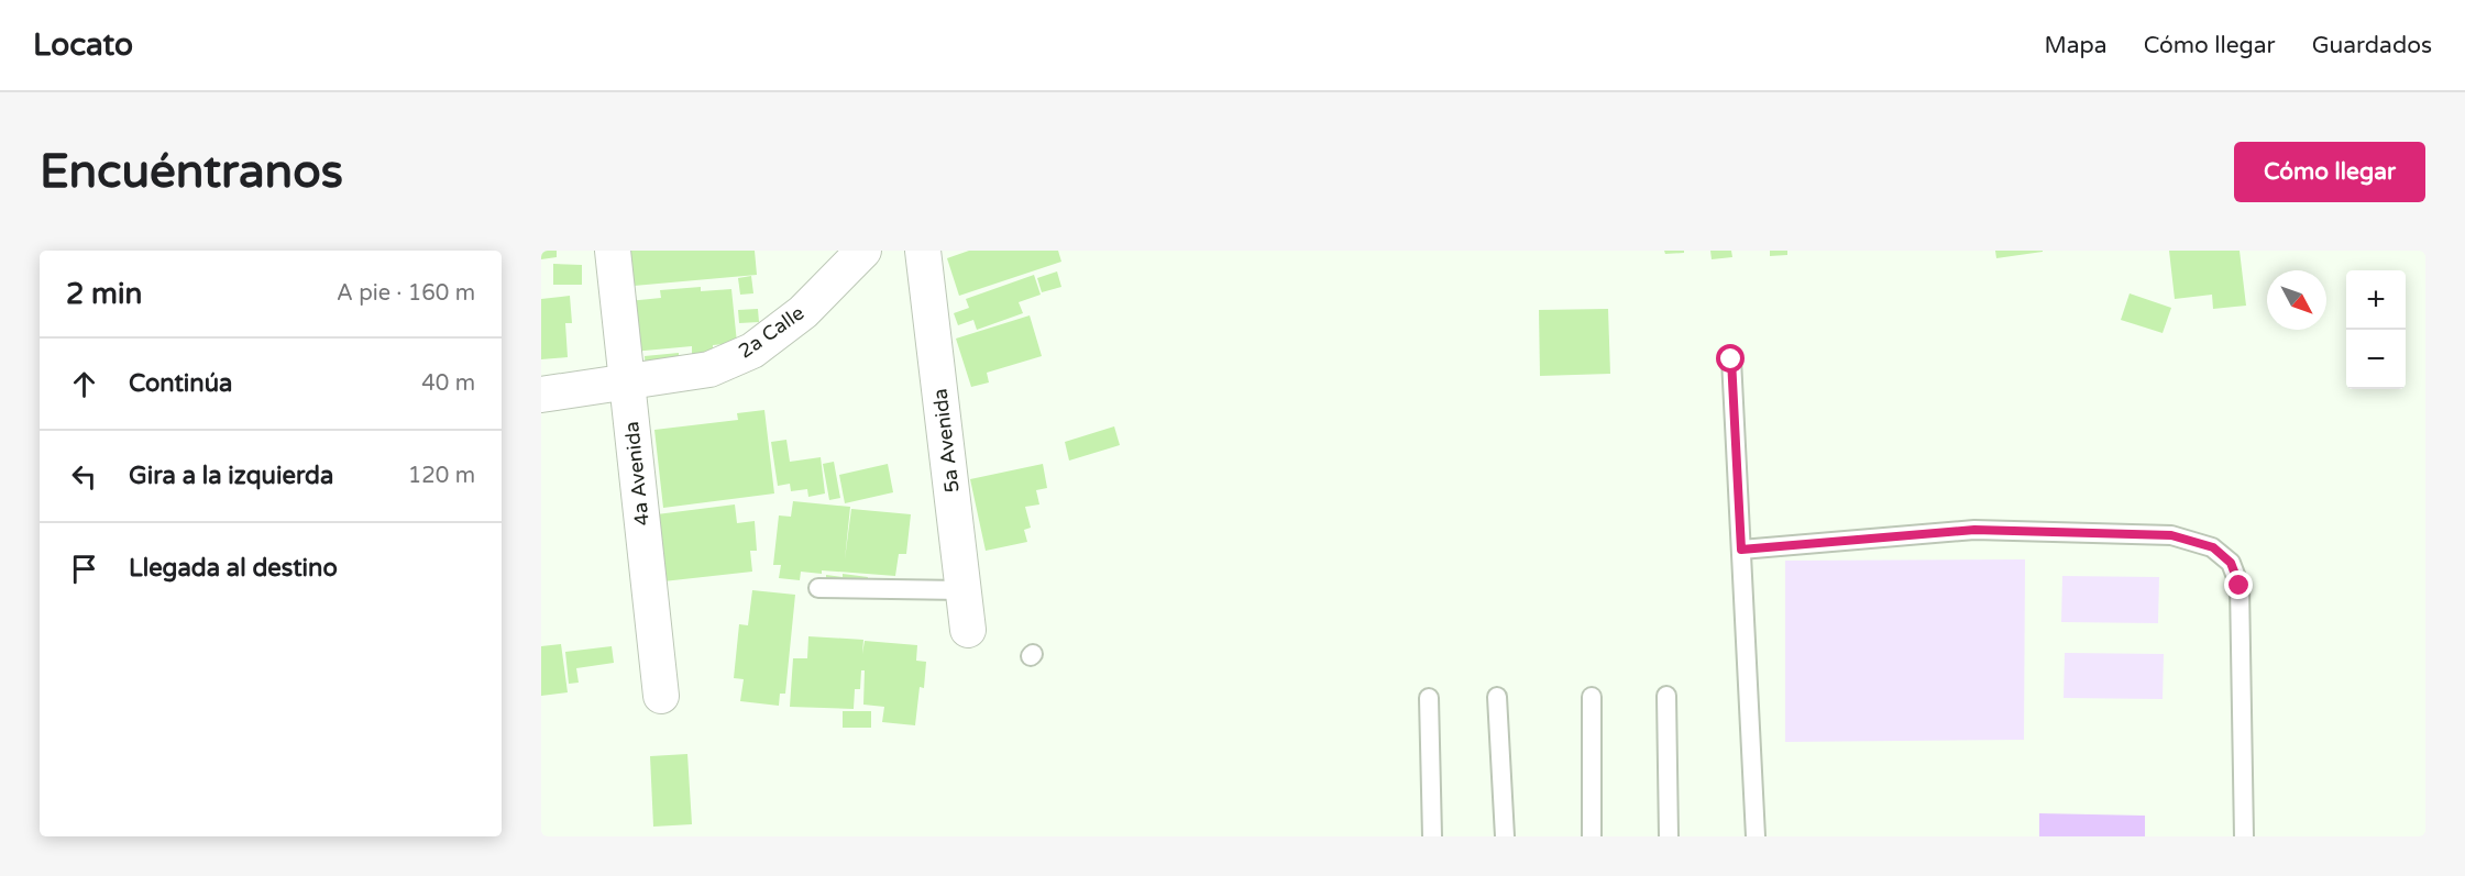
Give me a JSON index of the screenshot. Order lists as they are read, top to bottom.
{
  "streets": {
    "street": ["2a Calle", "5a Avenida", "4a Avenida"]
  },
  "crossings": [
    ["2a Calle", "4a Avenida"]
  ],
  "north": "bottom right",
  "page": {
    "header": "Locato",
    "nav": ["Mapa", "Cómo llegar", "Guardados"],
    "buttons": "Cómo llegar",
    "title": "Encuéntranos",
    "heading": ["2 min", "A pie · 160 m"],
    "map_buttons": ["+", "−"],
    "list": [
      ["Continúa", "40 m"],
      ["Gira a la izquierda", "120 m"],
      "Llegada al destino"
    ]
  }
}
